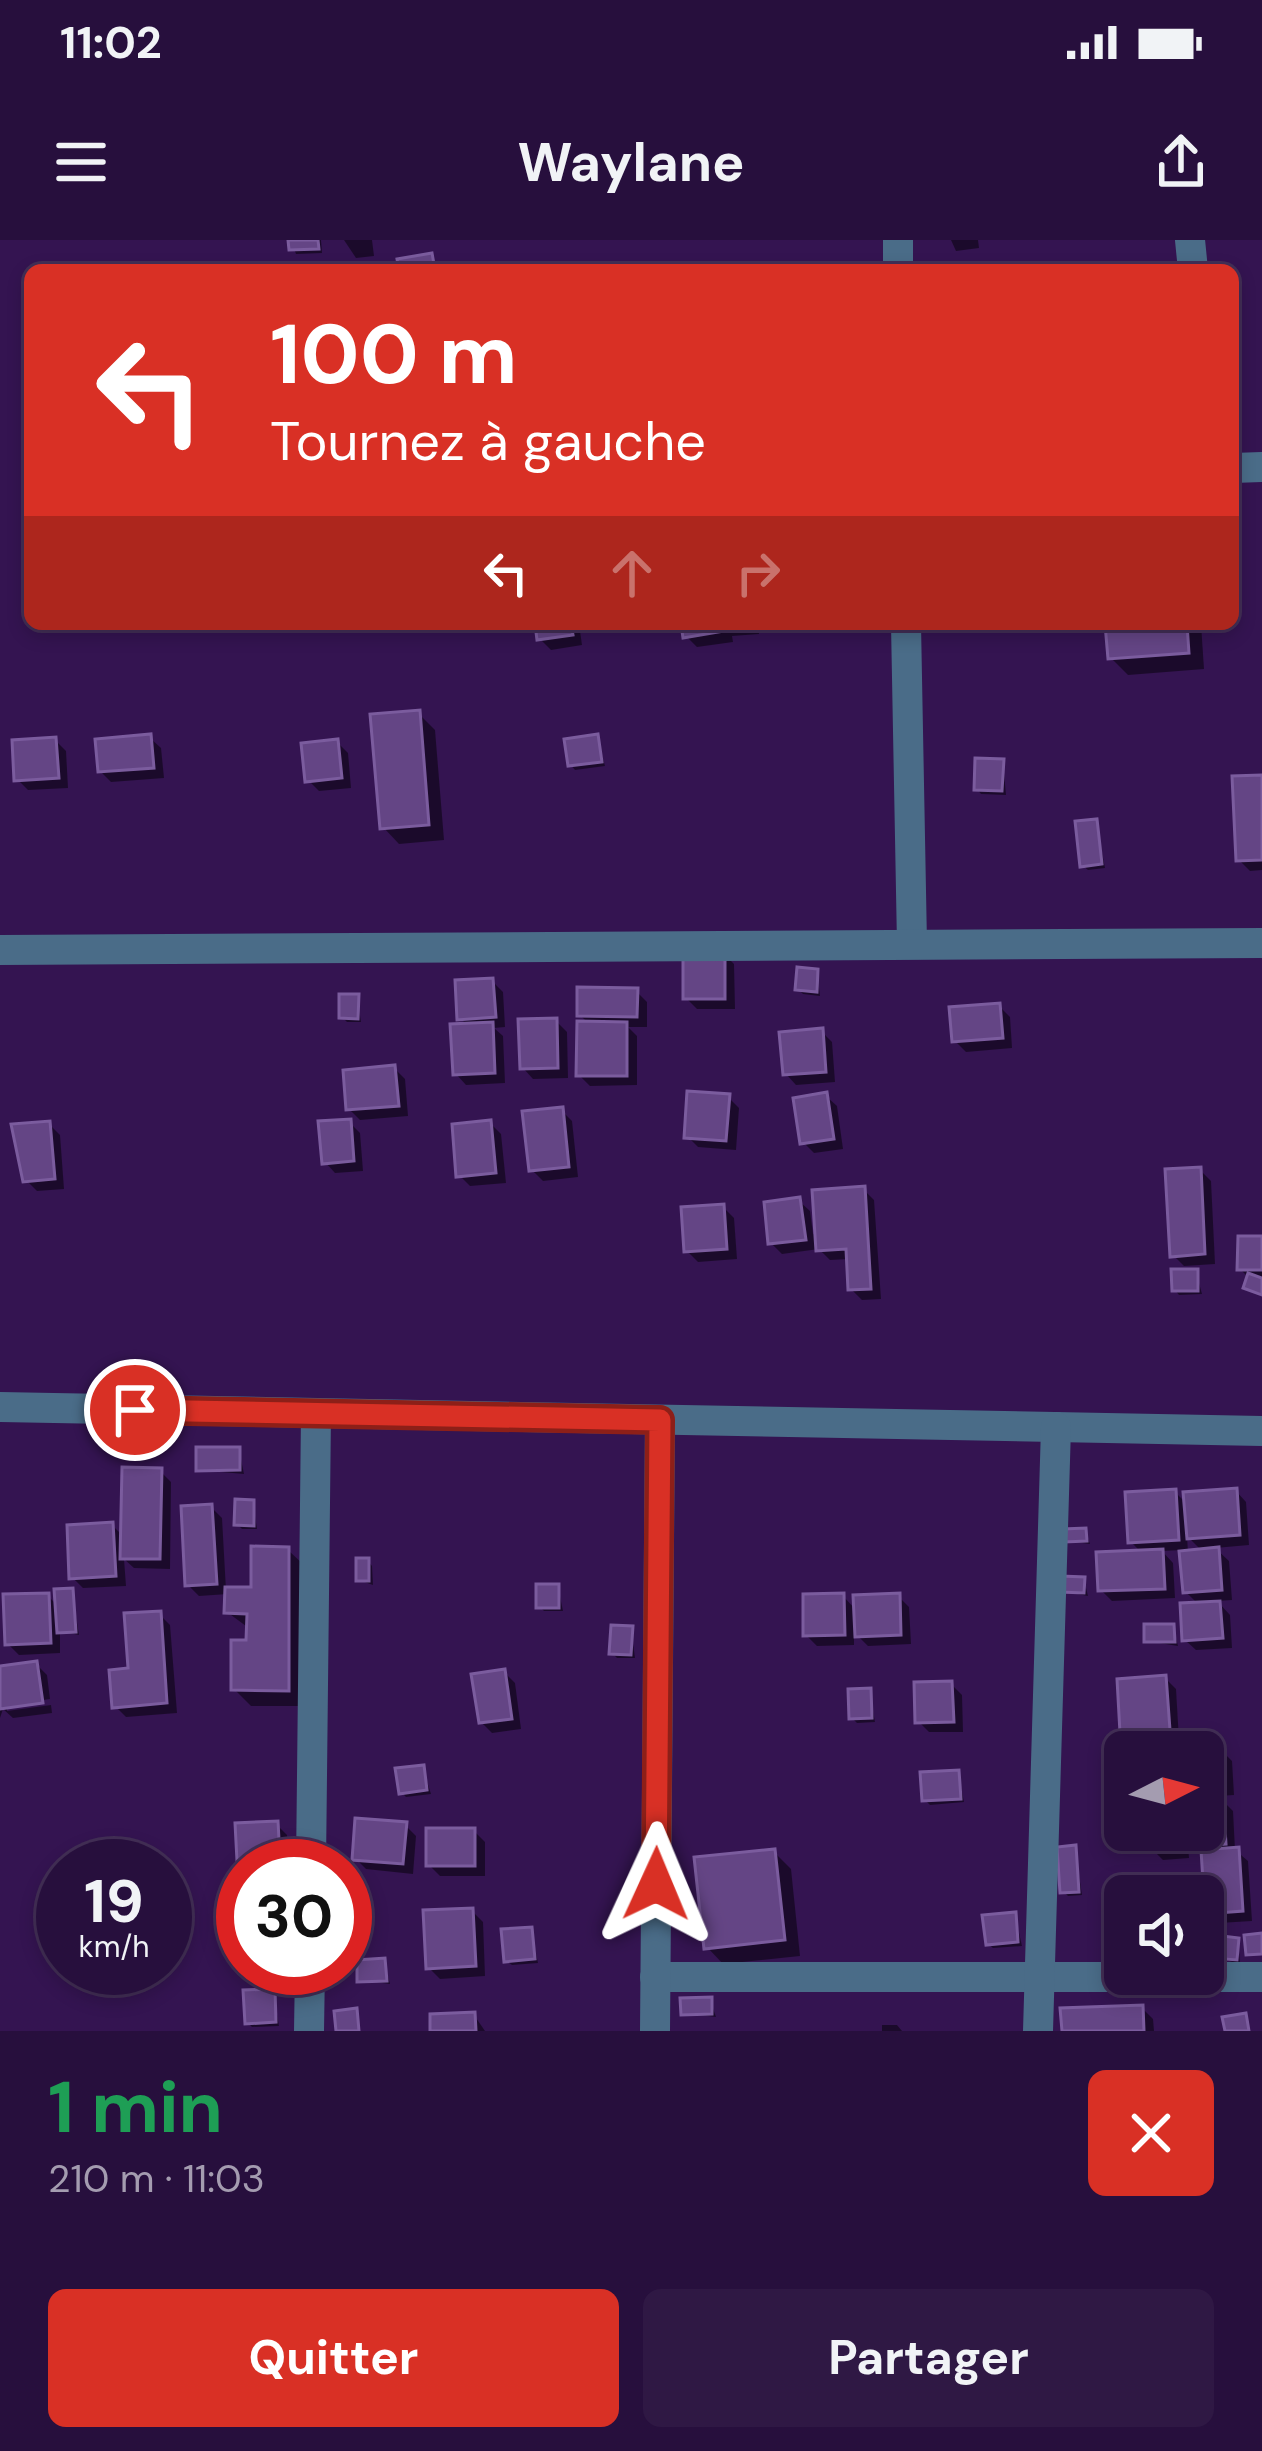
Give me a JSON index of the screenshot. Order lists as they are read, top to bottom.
{
  "north": "right",
  "page": {
    "status": "11:02",
    "header": "Waylane",
    "turn": ["100 m", "Tournez à gauche"],
    "speed": "19 km/h",
    "limit": "30",
    "heading": ["1 min", "210 m · 11:03"],
    "buttons": ["Quitter", "Partager"]
  }
}
